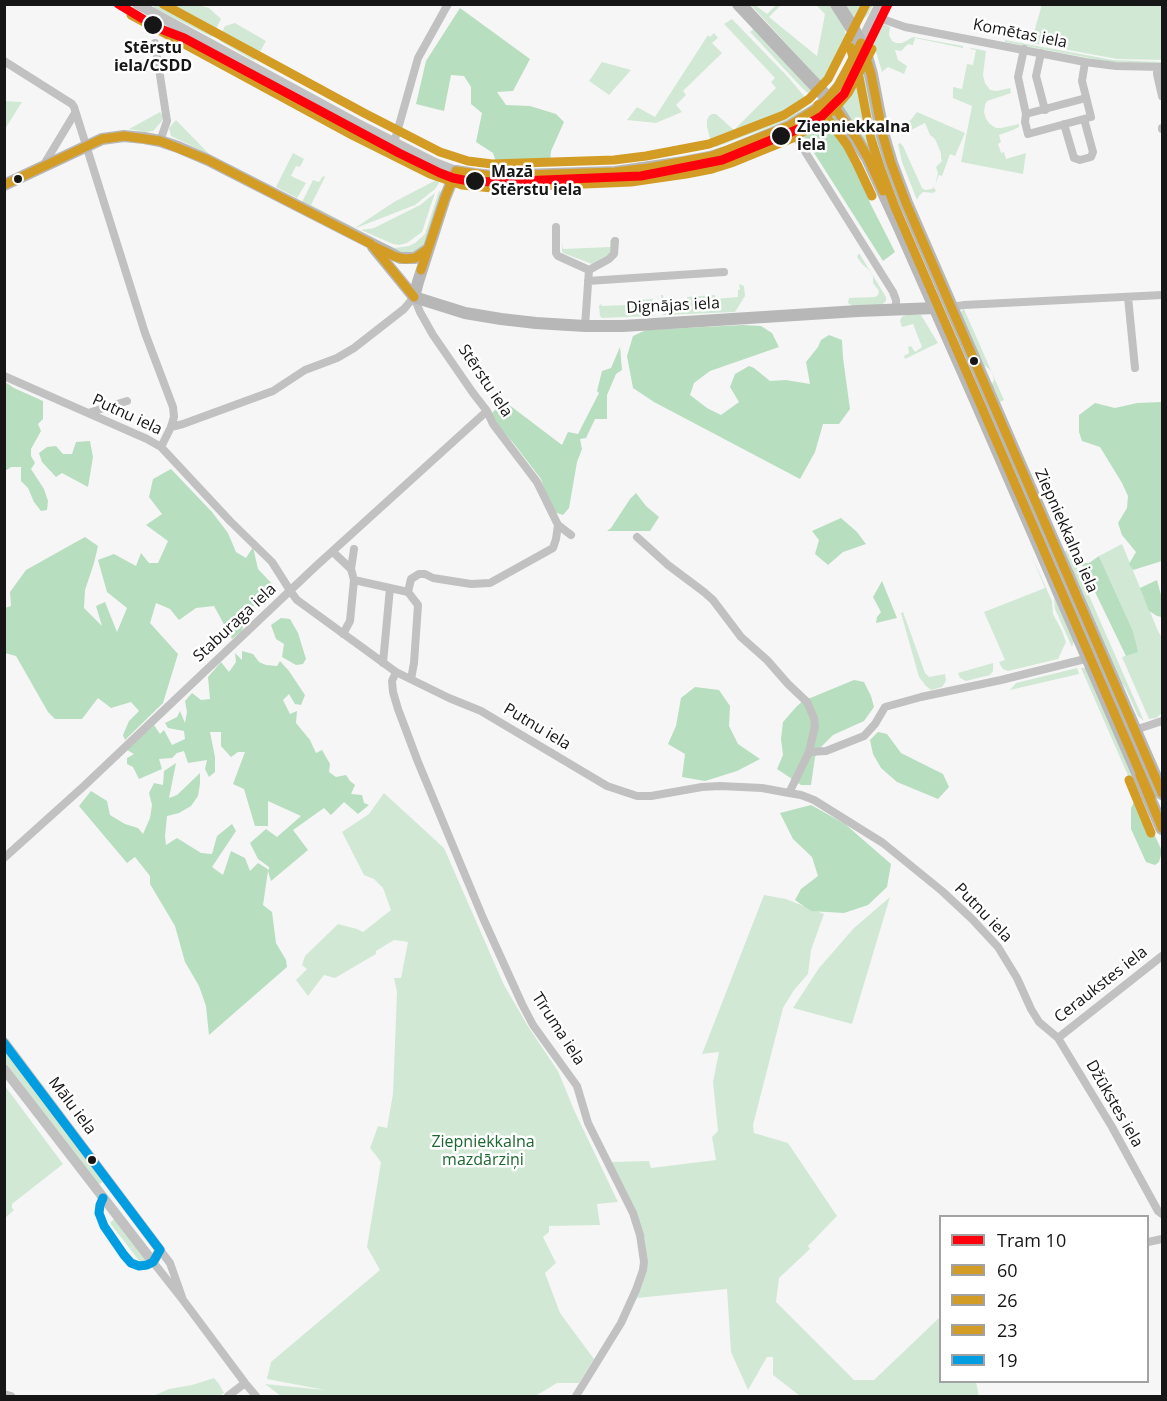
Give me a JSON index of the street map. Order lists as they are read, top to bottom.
{
  "streets": {
    "highway": ["Ziepniekkalna iela"],
    "main road": ["Dignājas iela", "Stērstu iela"],
    "street": [
      "Komētas iela",
      "Putnu iela",
      "Staburaga iela",
      "Ceraukstes iela",
      "Tīruma iela",
      "Džūkstes iela",
      "Mālu iela"
    ]
  },
  "crossings": [
    ["Dignājas iela", "Stērstu iela"],
    ["Dignājas iela", "Ziepniekkalna iela"],
    ["Stērstu iela", "Staburaga iela"],
    ["Putnu iela", "Staburaga iela"],
    ["Putnu iela", "Ceraukstes iela"],
    ["Putnu iela", "Tīruma iela"],
    ["Putnu iela", "Džūkstes iela"],
    ["Ceraukstes iela", "Džūkstes iela"]
  ],
  "parks": ["Ziepniekkalna mazdārziņi"],
  "places": ["Stērstu iela/CSDD", "Ziepniekkalna iela", "Mazā Stērstu iela"],
  "lines": [
    "tram line 10",
    "transit line 23",
    "transit line 26",
    "transit line 60",
    "transit line 19"
  ],
  "legend": [
    "Tram 10",
    "60",
    "26",
    "23",
    "19"
  ]
}
